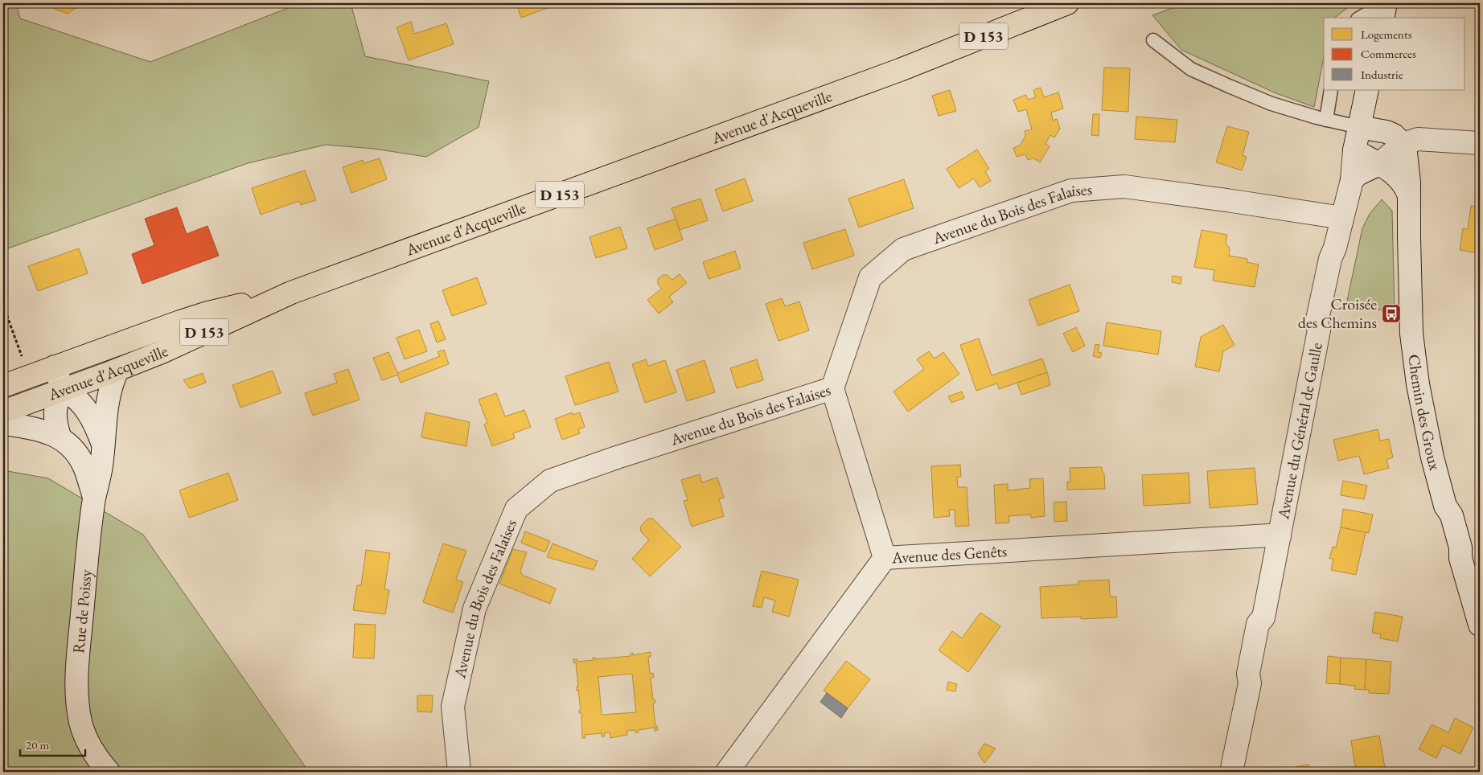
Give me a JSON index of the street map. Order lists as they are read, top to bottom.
{
  "streets": {
    "main road": ["D 153", "Avenue d'Acqueville"],
    "street": [
      "Avenue du Bois des Falaises",
      "Chemin des Groux",
      "Avenue du Général de Gaulle",
      "Avenue des Genêts",
      "Rue de Poissy"
    ]
  },
  "crossings": [
    ["D 153", "Avenue d'Acqueville"],
    ["Avenue d'Acqueville", "Rue de Poissy"],
    ["Avenue du Bois des Falaises", "Avenue du Général de Gaulle"],
    ["Avenue du Général de Gaulle", "Avenue des Genêts"]
  ],
  "places": {
    "bus stop": ["Croisée des Chemins"]
  },
  "legend": ["Logements", "Commerces", "Industrie"],
  "scale_bar": "20 m"
}
